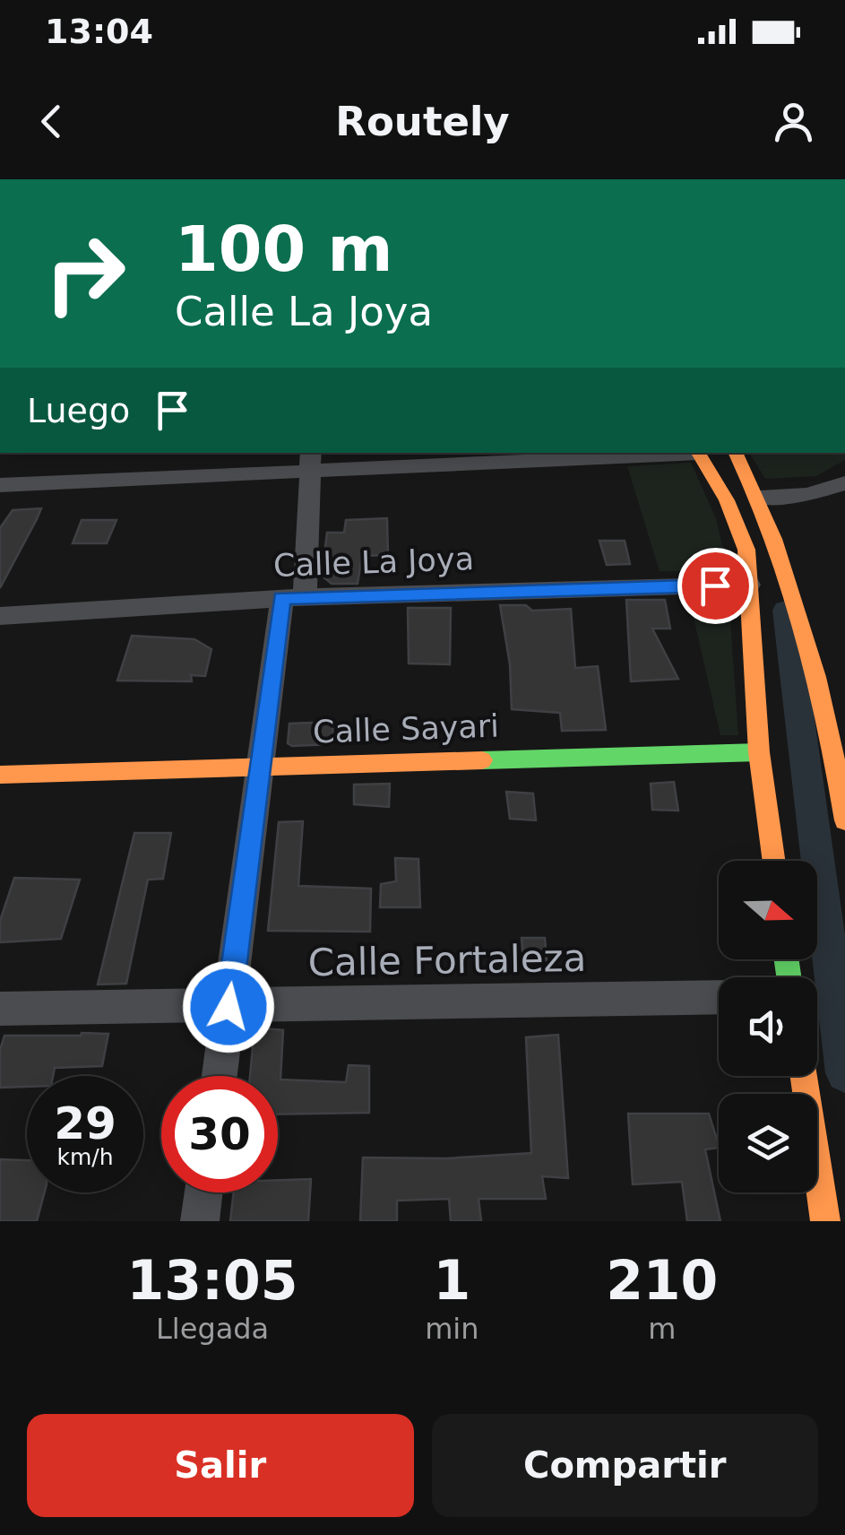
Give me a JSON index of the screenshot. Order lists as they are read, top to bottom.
{
  "streets": {
    "main road": ["Calle Sayari"],
    "street": ["Calle La Joya", "Calle Fortaleza"]
  },
  "north": "right",
  "page": {
    "status": "13:04",
    "header": "Routely",
    "turn": ["100 m", "Calle La Joya"],
    "then": "Luego",
    "speed": "29 km/h",
    "limit": "30",
    "eta": [
      "13:05",
      "Llegada",
      "1",
      "min",
      "210",
      "m"
    ],
    "buttons": ["Salir", "Compartir"]
  }
}
